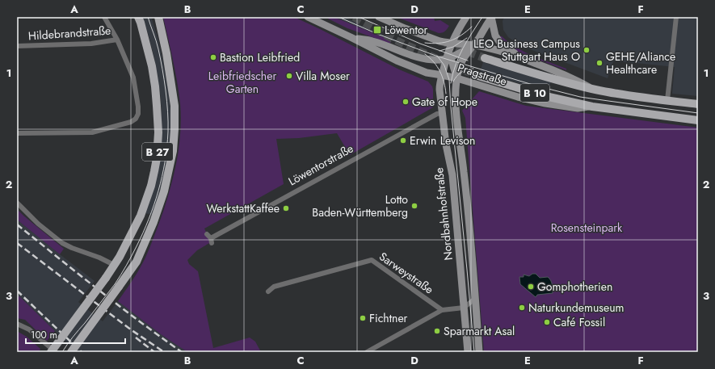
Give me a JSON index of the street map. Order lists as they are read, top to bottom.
{
  "streets": {
    "main road": [
      "Pragstraße",
      "B 10",
      "B 27",
      "Nordbahnhofstraße"
    ],
    "street": ["Hildebrandstraße", "Löwentorstraße", "Sarweystraße"]
  },
  "crossings": [
    ["Pragstraße", "B 10"],
    ["Pragstraße", "Nordbahnhofstraße"],
    ["Löwentorstraße", "Nordbahnhofstraße"]
  ],
  "parks": ["Leibfriedscher Garten", "Rosensteinpark"],
  "places": {
    "transit": ["Löwentor"],
    "other": [
      "LEO Business Campus Stuttgart Haus O",
      "Bastion Leibfried",
      "GEHE/Aliance Healthcare",
      "Villa Moser",
      "Gate of Hope",
      "Erwin Levison",
      "Lotto Baden-Württemberg",
      "WerkstattKaffee",
      "Gomphotherien",
      "Naturkundemuseum",
      "Fichtner",
      "Café Fossil",
      "Sparmarkt Asal"
    ]
  },
  "scale_bar": "100 m",
  "grid": {
    "columns": [
      "A",
      "B",
      "C",
      "D",
      "E",
      "F"
    ],
    "rows": ["1", "2", "3"]
  }
}
